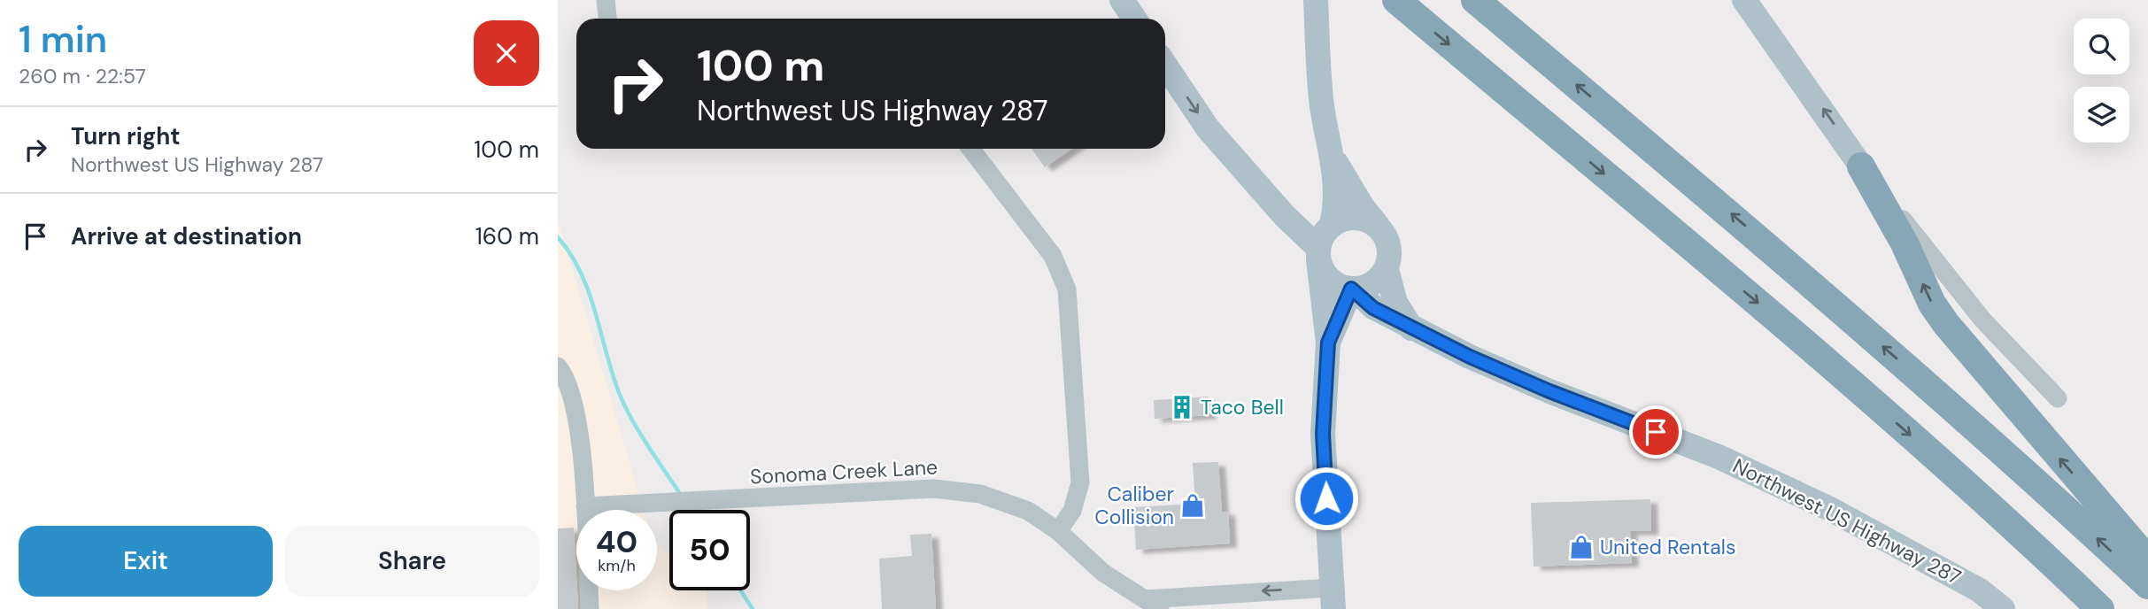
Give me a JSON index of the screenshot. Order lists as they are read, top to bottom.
{
  "streets": {
    "main road": ["Northwest US Highway 287"],
    "street": ["Sonoma Creek Lane"]
  },
  "places": {
    "building": ["Taco Bell"],
    "shop": ["Caliber Collision", "United Rentals"]
  },
  "page": {
    "heading": ["1 min", "260 m · 22:57"],
    "turn": ["100 m", "Northwest US Highway 287"],
    "list": [
      {
        "name": "Turn right",
        "note": "Northwest US Highway 287",
        "value": "100 m"
      },
      {
        "name": "Arrive at destination",
        "value": "160 m"
      }
    ],
    "speed": "40 km/h",
    "limit": "50",
    "buttons": ["Exit", "Share"]
  }
}
